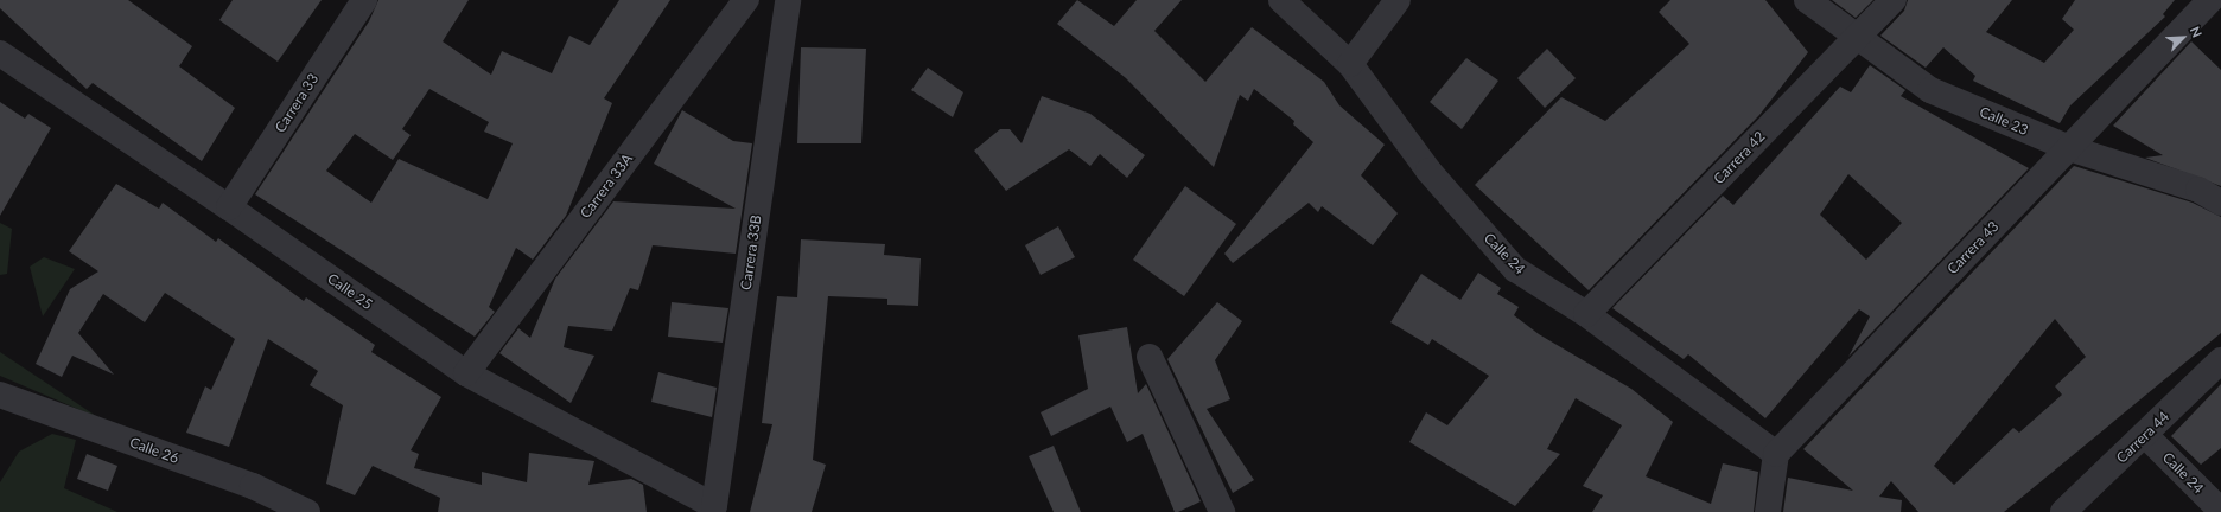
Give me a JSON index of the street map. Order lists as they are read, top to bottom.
{
  "streets": {
    "street": [
      "Carrera 33",
      "Calle 23",
      "Carrera 42",
      "Carrera 33A",
      "Carrera 43",
      "Carrera 33B",
      "Calle 24",
      "Calle 25",
      "Carrera 44",
      "Calle 26"
    ]
  },
  "crossings": [
    ["Carrera 33", "Calle 25"],
    ["Calle 23", "Carrera 42"],
    ["Calle 23", "Carrera 43"],
    ["Carrera 42", "Calle 24"],
    ["Carrera 33A", "Calle 25"],
    ["Carrera 43", "Calle 24"],
    ["Carrera 33B", "Calle 25"],
    ["Calle 24", "Carrera 44"]
  ],
  "north": "top right"
}
